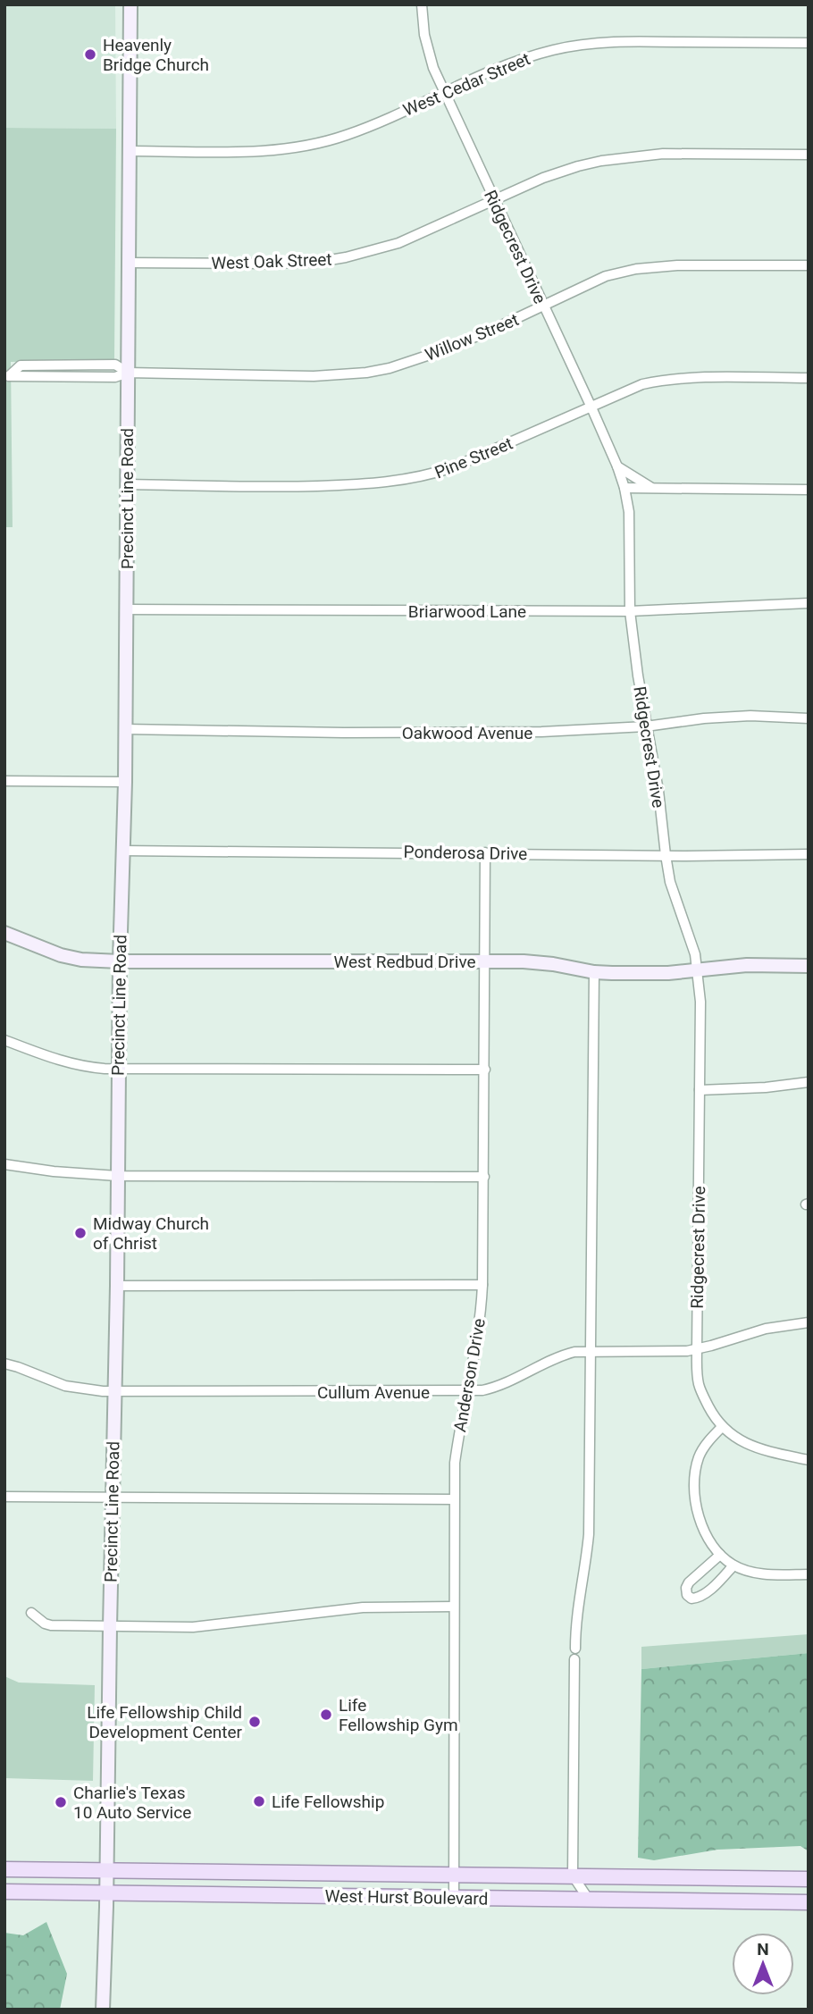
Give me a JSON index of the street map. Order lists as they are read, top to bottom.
{
  "streets": {
    "main road": ["Precinct Line Road", "West Redbud Drive", "West Hurst Boulevard"],
    "street": [
      "West Cedar Street",
      "Ridgecrest Drive",
      "West Oak Street",
      "Willow Street",
      "Pine Street",
      "Briarwood Lane",
      "Oakwood Avenue",
      "Ponderosa Drive",
      "Anderson Drive",
      "Cullum Avenue"
    ]
  },
  "crossings": [
    ["West Cedar Street", "Ridgecrest Drive"],
    ["West Cedar Street", "Precinct Line Road"],
    ["Ridgecrest Drive", "West Oak Street"],
    ["Ridgecrest Drive", "Willow Street"],
    ["Ridgecrest Drive", "Pine Street"],
    ["Ridgecrest Drive", "Briarwood Lane"],
    ["Ridgecrest Drive", "Oakwood Avenue"],
    ["Ridgecrest Drive", "Ponderosa Drive"],
    ["Ridgecrest Drive", "West Redbud Drive"],
    ["Ridgecrest Drive", "Cullum Avenue"],
    ["West Oak Street", "Precinct Line Road"],
    ["Willow Street", "Precinct Line Road"],
    ["Pine Street", "Precinct Line Road"],
    ["Precinct Line Road", "Briarwood Lane"],
    ["Precinct Line Road", "Oakwood Avenue"],
    ["Precinct Line Road", "Ponderosa Drive"],
    ["Precinct Line Road", "West Redbud Drive"],
    ["Precinct Line Road", "Cullum Avenue"],
    ["Precinct Line Road", "West Hurst Boulevard"],
    ["Ponderosa Drive", "Anderson Drive"],
    ["West Redbud Drive", "Anderson Drive"],
    ["Anderson Drive", "Cullum Avenue"],
    ["Anderson Drive", "West Hurst Boulevard"]
  ],
  "places": [
    "Heavenly Bridge Church",
    "Midway Church of Christ",
    "Life Fellowship Gym",
    "Life Fellowship Child Development Center",
    "Life Fellowship",
    "Charlie's Texas 10 Auto Service"
  ],
  "north": "top"
}
